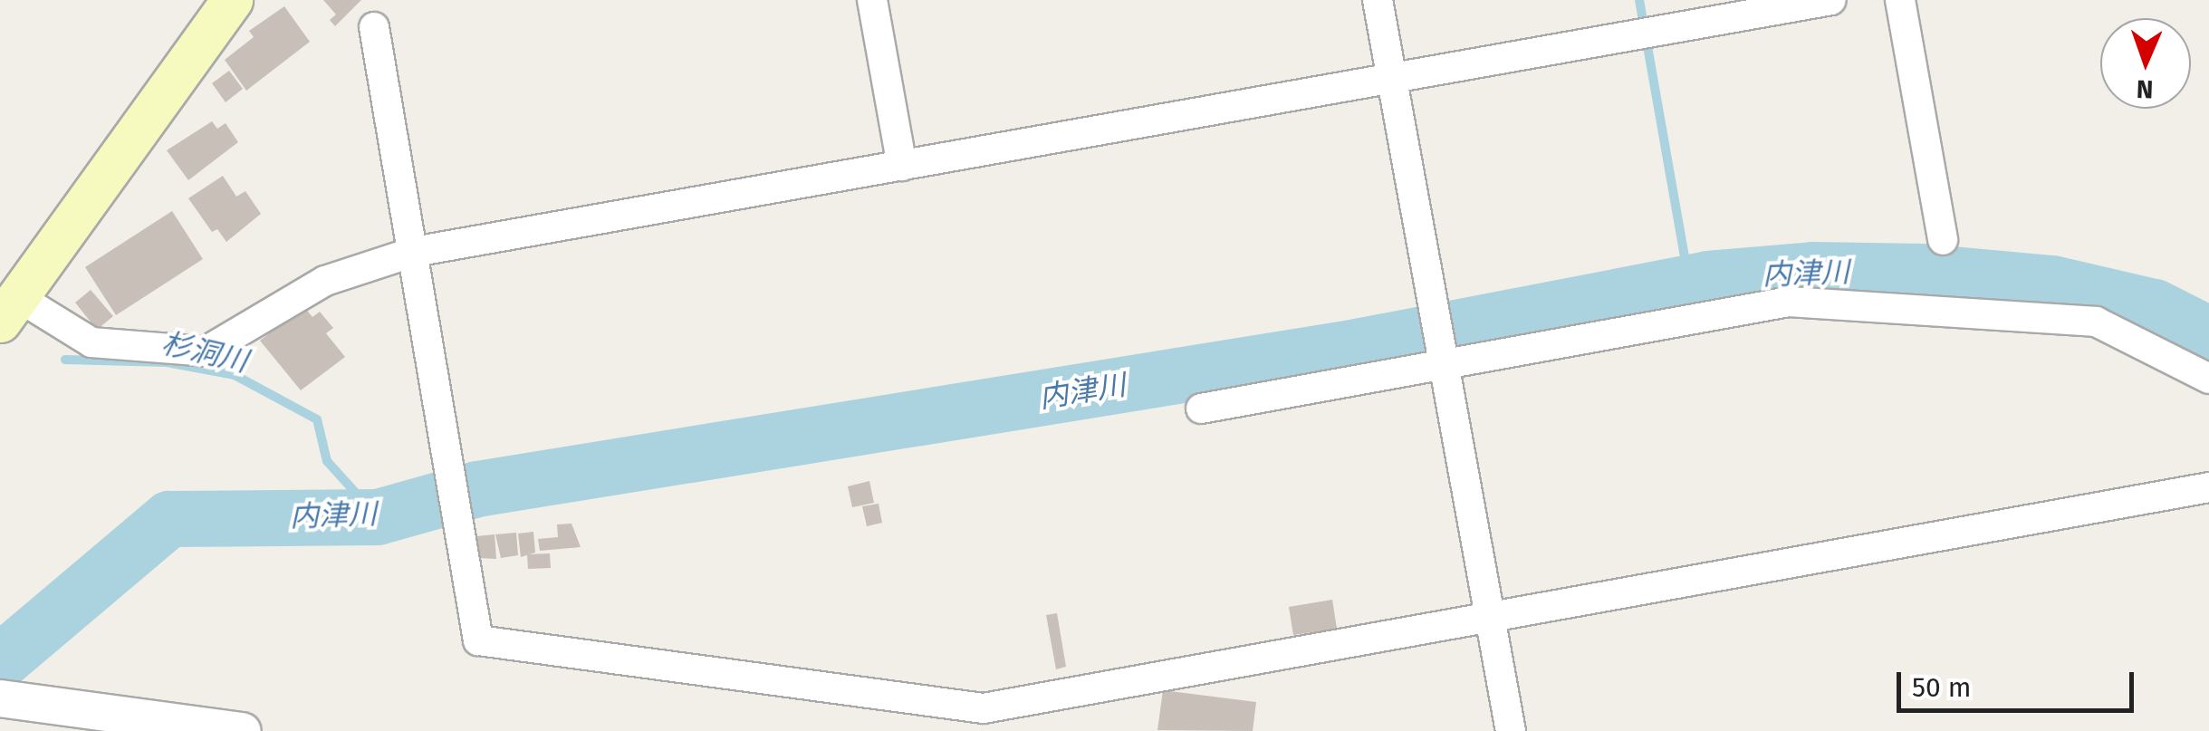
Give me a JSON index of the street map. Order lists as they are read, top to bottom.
{
  "water": ["内津川", "杉洞川"],
  "scale_bar": "50 m",
  "north": "bottom"
}
